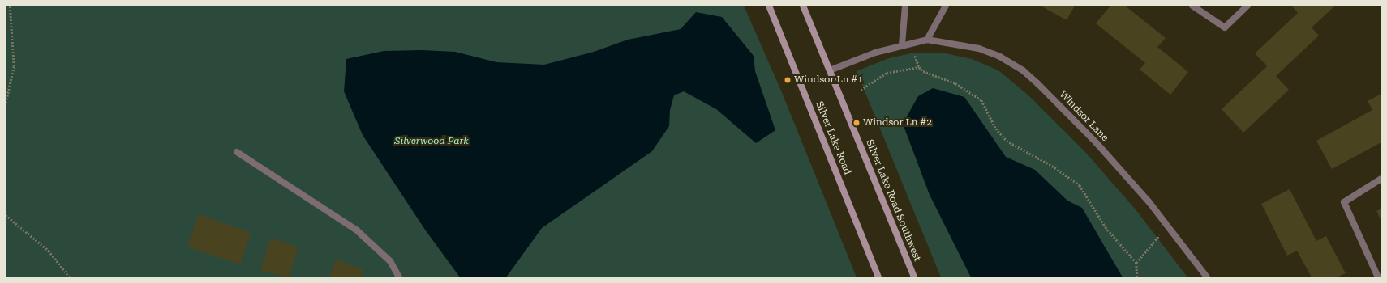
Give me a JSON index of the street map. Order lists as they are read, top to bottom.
{
  "streets": {
    "main road": ["Silver Lake Road", "Silver Lake Road Southwest"],
    "street": ["Windsor Lane"]
  },
  "crossings": [
    ["Windsor Lane", "Silver Lake Road Southwest"]
  ],
  "parks": ["Silverwood Park"],
  "places": ["Windsor Ln #1", "Windsor Ln #2"]
}
